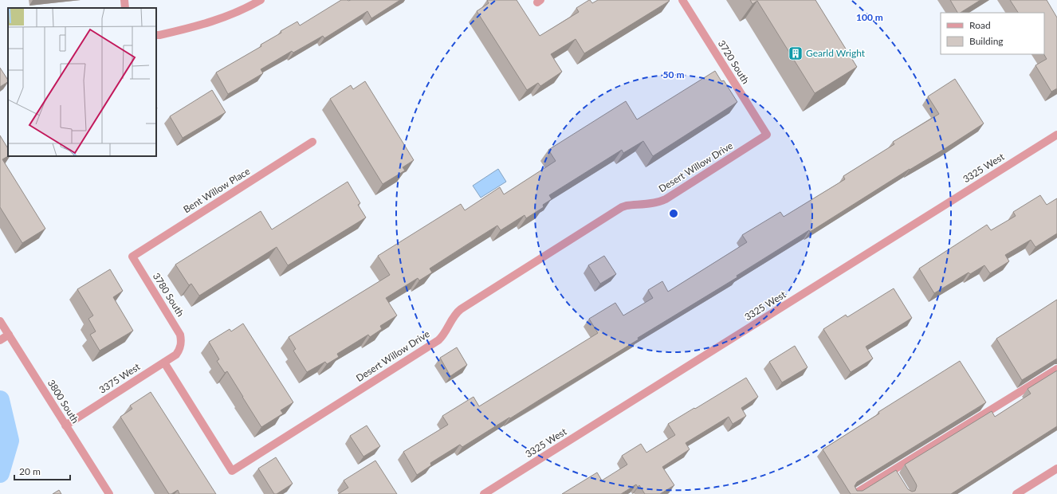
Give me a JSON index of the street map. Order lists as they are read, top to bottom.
{
  "streets": {
    "street": [
      "3720 South",
      "Desert Willow Drive",
      "3325 West",
      "Bent Willow Place",
      "3780 South",
      "3375 West",
      "3800 South"
    ]
  },
  "crossings": [
    ["3720 South", "Desert Willow Drive"],
    ["Desert Willow Drive", "3375 West"],
    ["Bent Willow Place", "3780 South"],
    ["3780 South", "3375 West"],
    ["3375 West", "3800 South"]
  ],
  "places": {
    "building": ["Gearld Wright"]
  },
  "legend": ["Road", "Building"],
  "scale_bar": "20 m",
  "rings": ["100 m", "50 m"]
}
